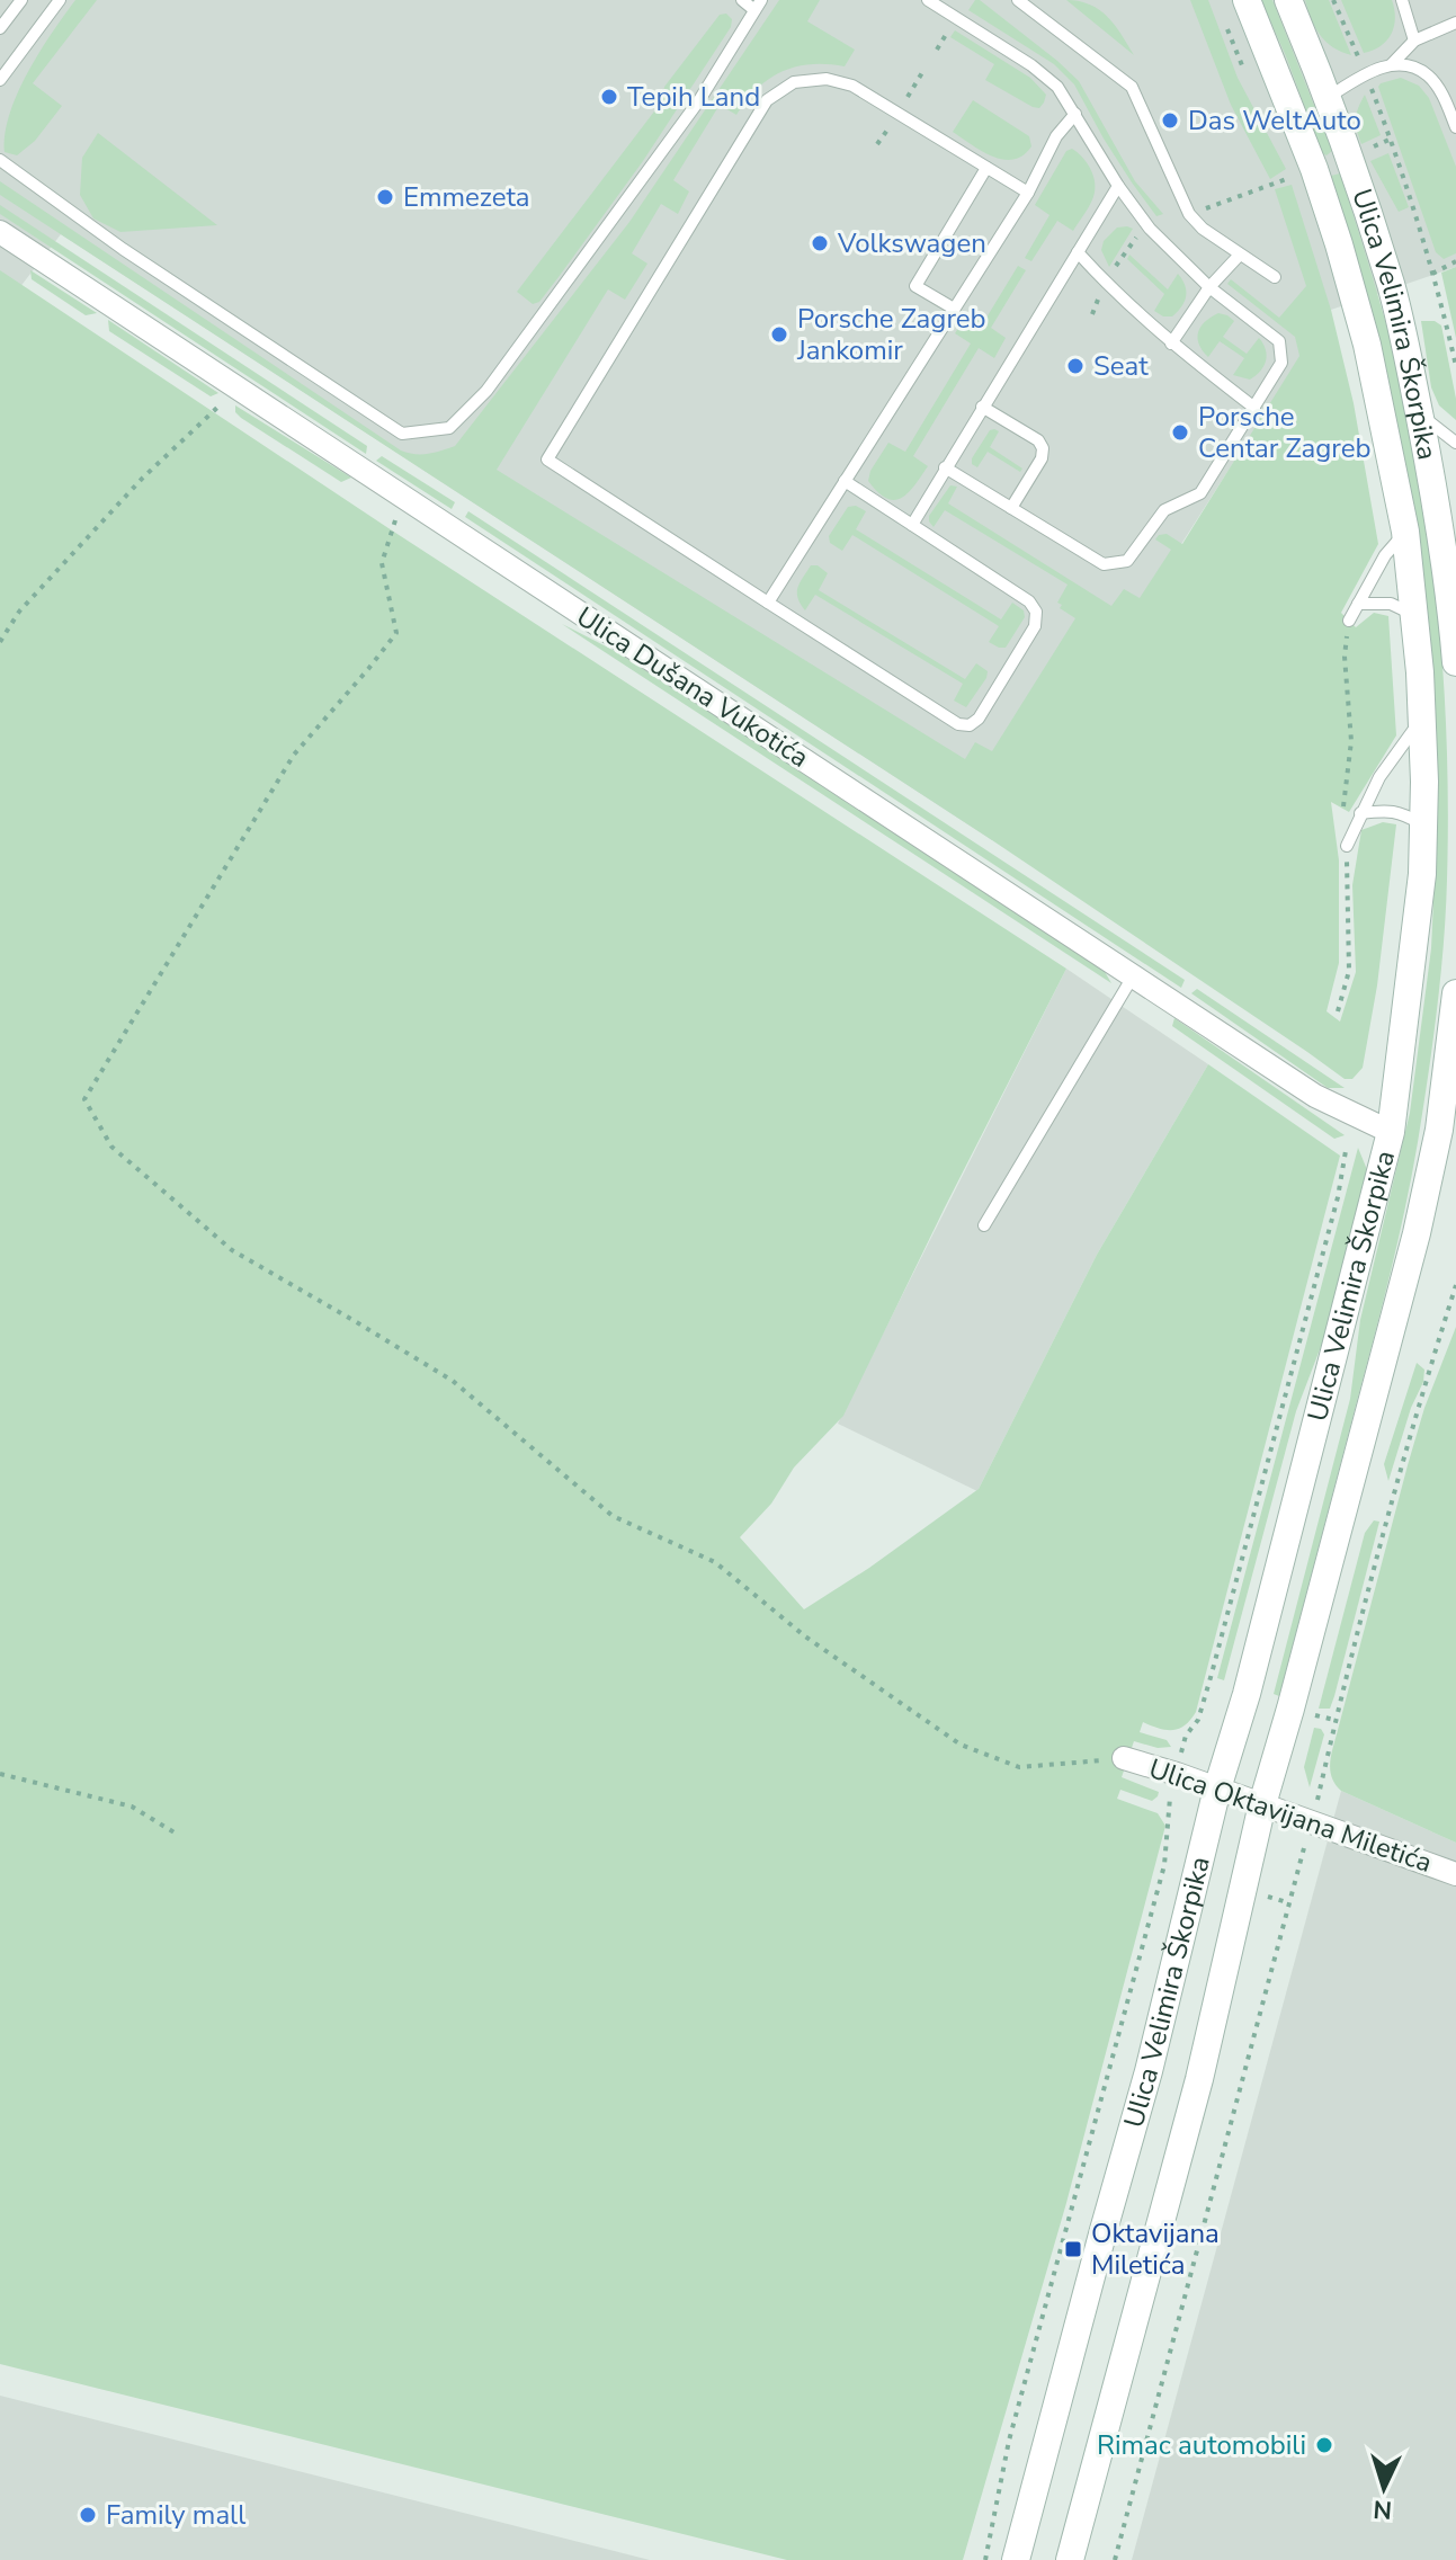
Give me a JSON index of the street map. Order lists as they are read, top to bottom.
{
  "streets": {
    "main road": ["Ulica Velimira Škorpika"],
    "street": ["Ulica Dušana Vukotića", "Ulica Oktavijana Miletića"]
  },
  "crossings": [
    ["Ulica Velimira Škorpika", "Ulica Dušana Vukotića"],
    ["Ulica Velimira Škorpika", "Ulica Oktavijana Miletića"]
  ],
  "places": {
    "other": [
      "Tepih Land",
      "Das WeltAuto",
      "Emmezeta",
      "Volkswagen",
      "Porsche Zagreb Jankomir",
      "Seat",
      "Porsche Centar Zagreb",
      "Rimac automobili",
      "Family mall"
    ],
    "transit": ["Oktavijana Miletića"]
  },
  "north": "bottom"
}
